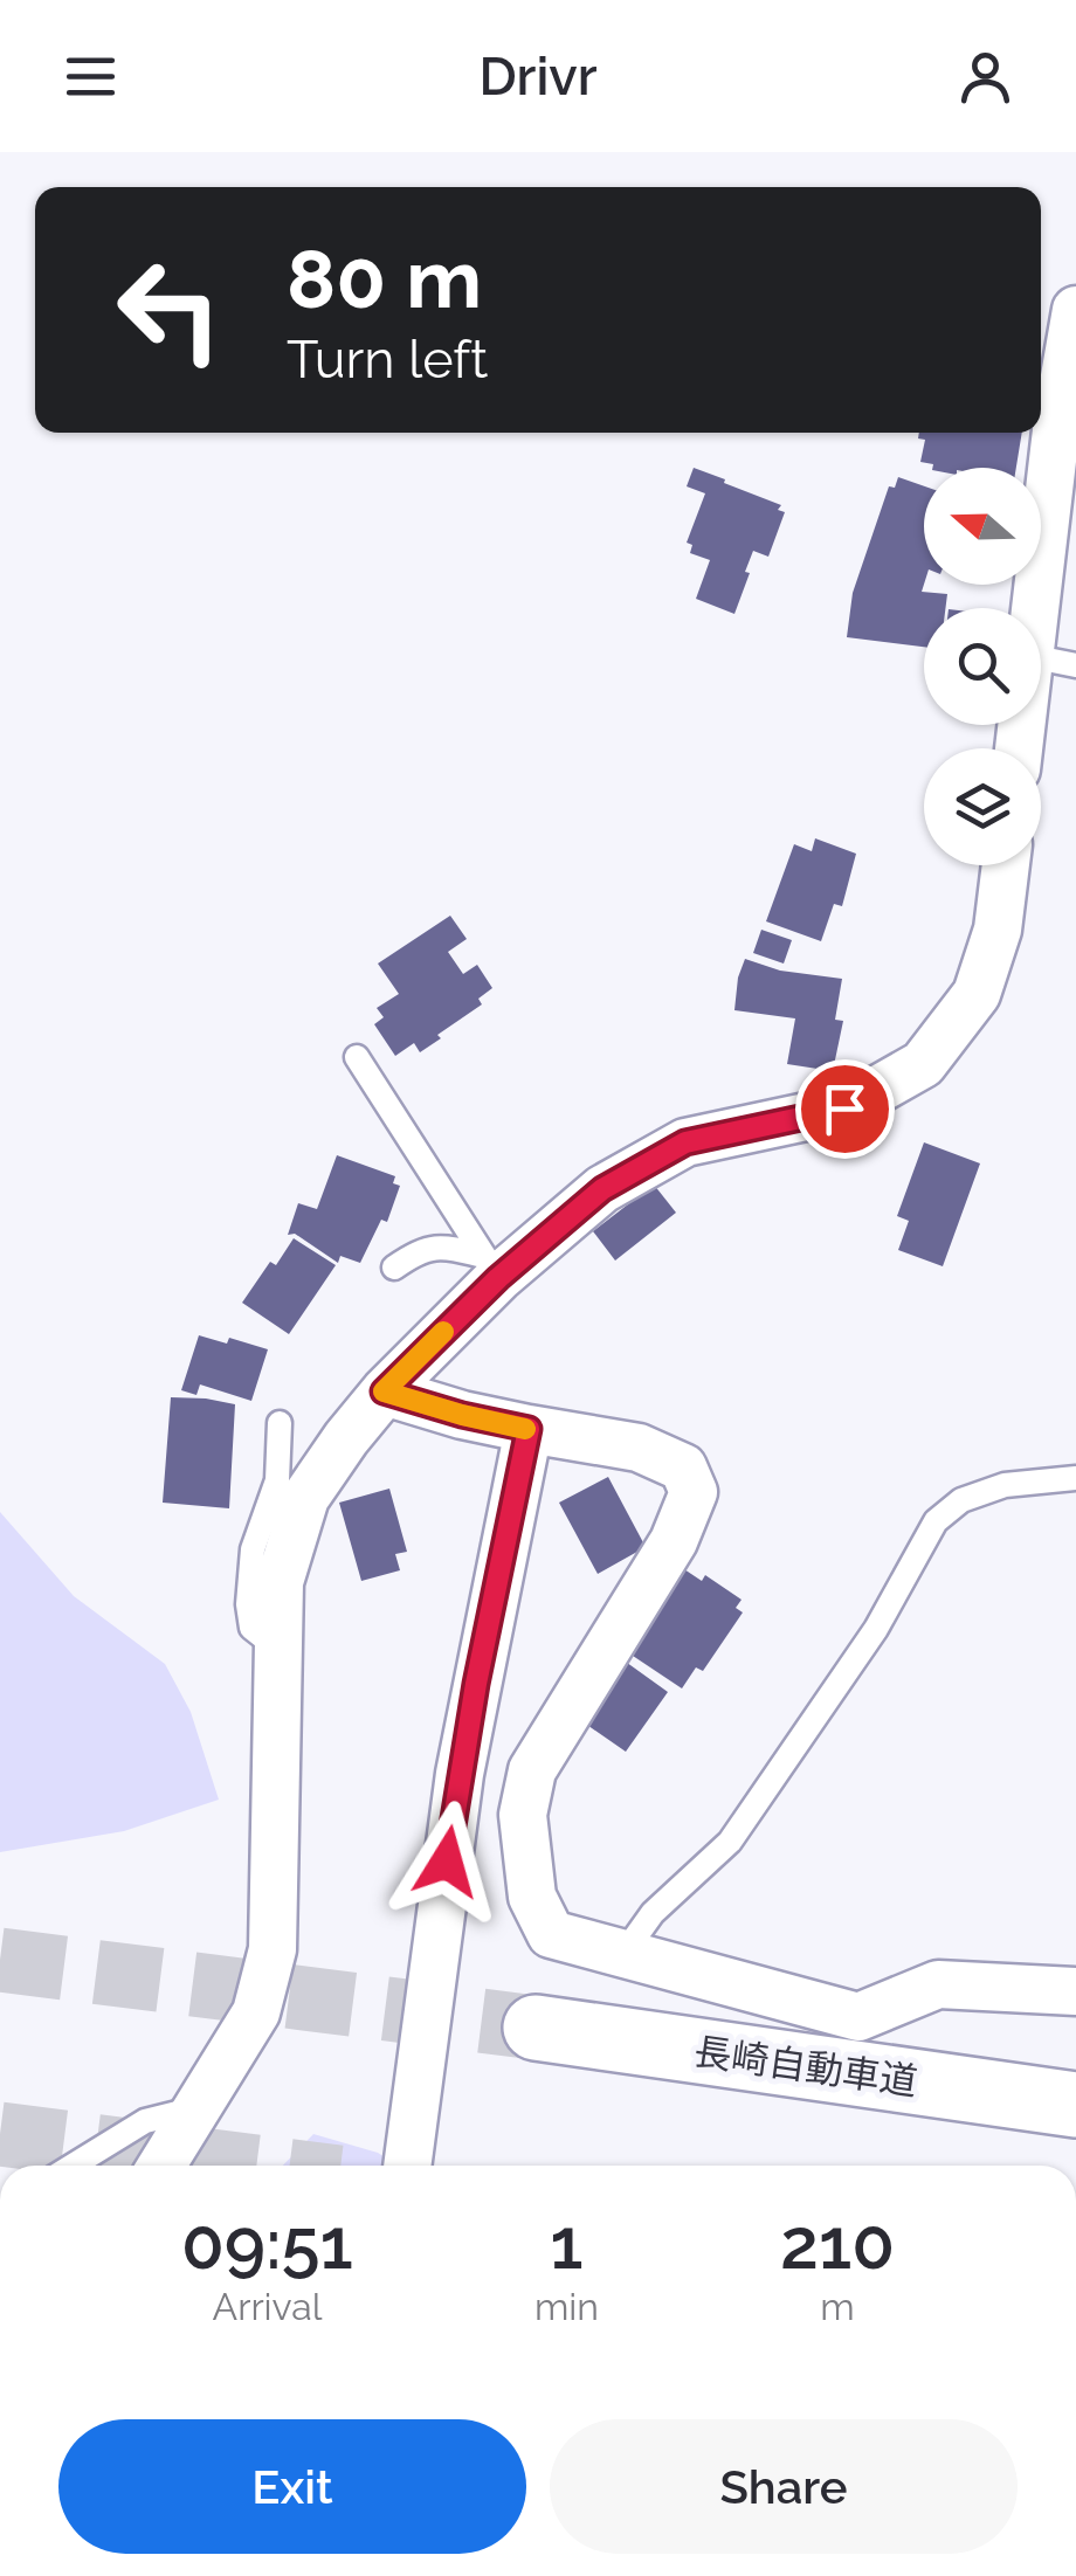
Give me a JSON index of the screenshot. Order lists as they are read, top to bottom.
{
  "streets": {
    "highway": ["長崎自動車道"]
  },
  "north": "left",
  "page": {
    "header": "Drivr",
    "turn": ["80 m", "Turn left"],
    "eta": [
      "09:51",
      "Arrival",
      "1",
      "min",
      "210",
      "m"
    ],
    "buttons": ["Exit", "Share"]
  }
}
